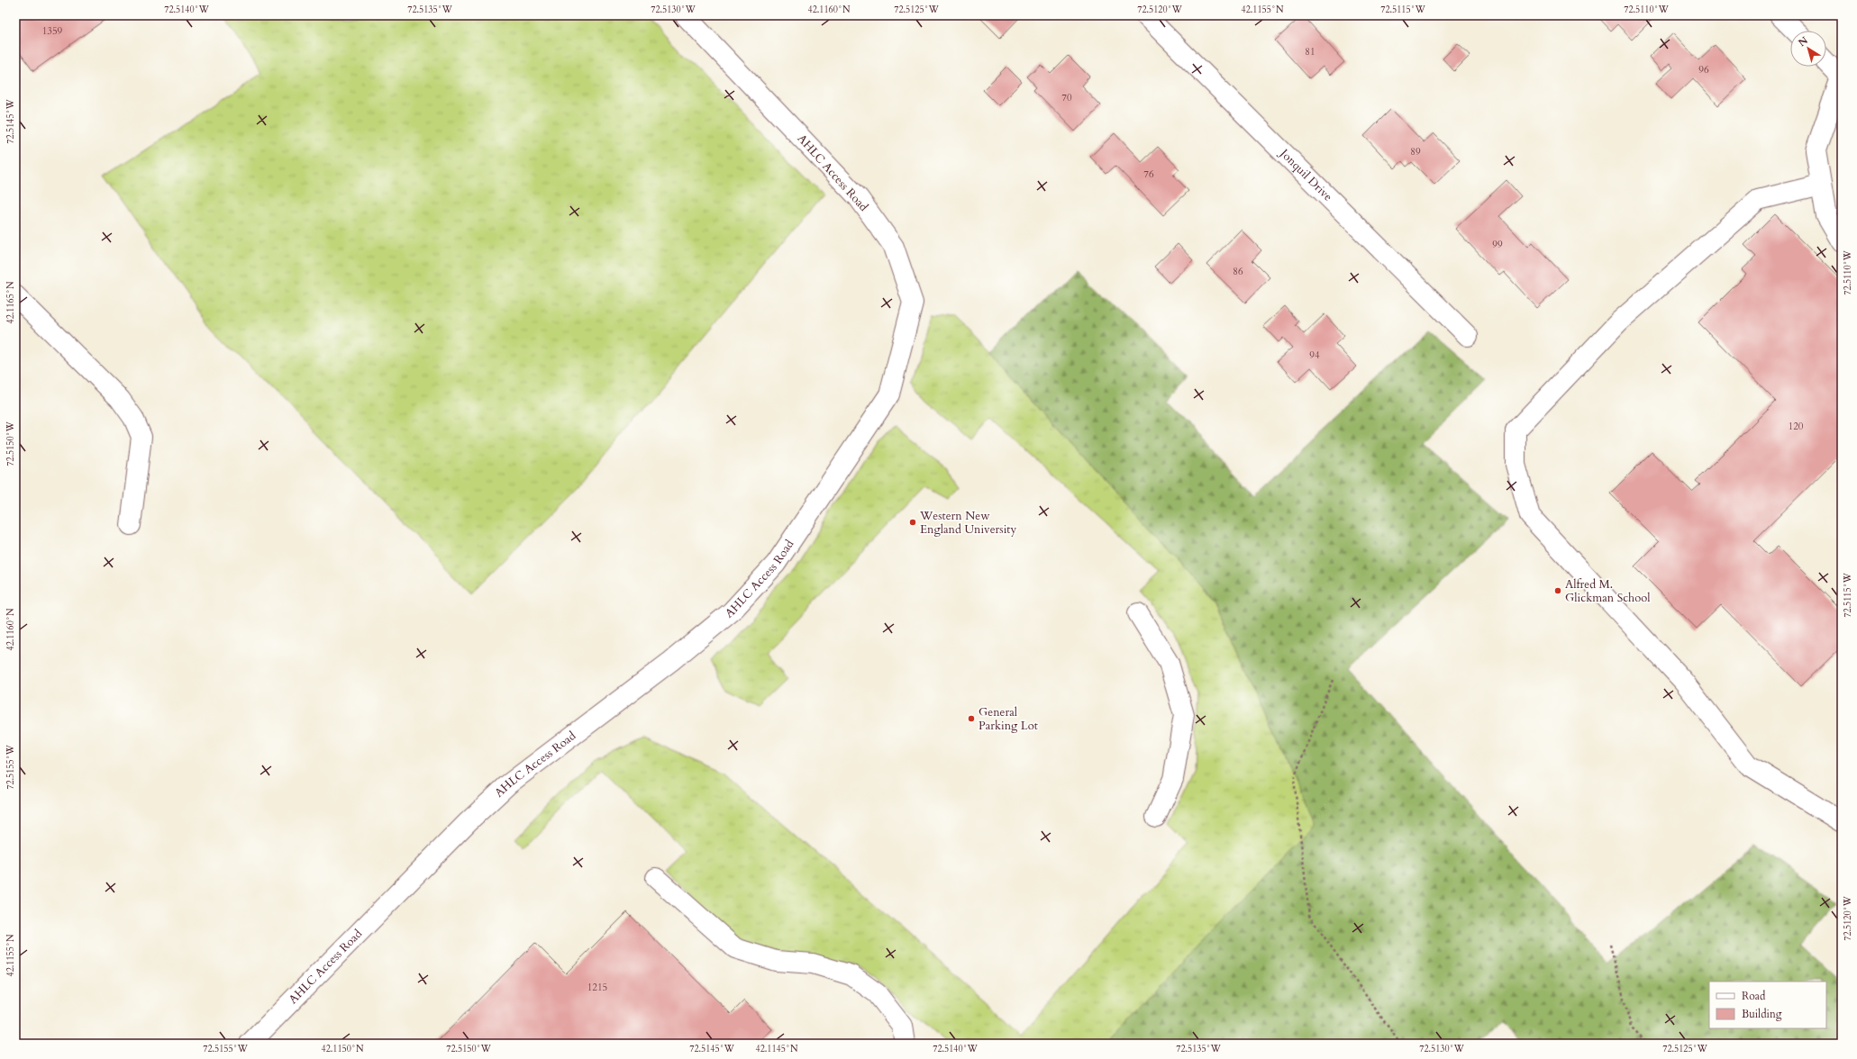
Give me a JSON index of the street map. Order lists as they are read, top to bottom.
{
  "streets": {
    "street": ["AHLC Access Road", "Jonquil Drive"]
  },
  "places": ["Western New England University", "Alfred M. Glickman School", "General Parking Lot"],
  "house_numbers": [
    "1359",
    "81",
    "96",
    "70",
    "89",
    "76",
    "99",
    "86",
    "94",
    "120",
    "1215"
  ],
  "legend": ["Road", "Building"],
  "north": "top left",
  "coordinates": [
    "72.5140°W",
    "72.5135°W",
    "72.5130°W",
    "42.1160°N",
    "72.5125°W",
    "72.5120°W",
    "42.1155°N",
    "72.5115°W",
    "72.5110°W",
    "72.5145°W",
    "42.1165°N",
    "72.5150°W",
    "72.5155°W",
    "42.1150°N",
    "42.1145°N"
  ]
}
